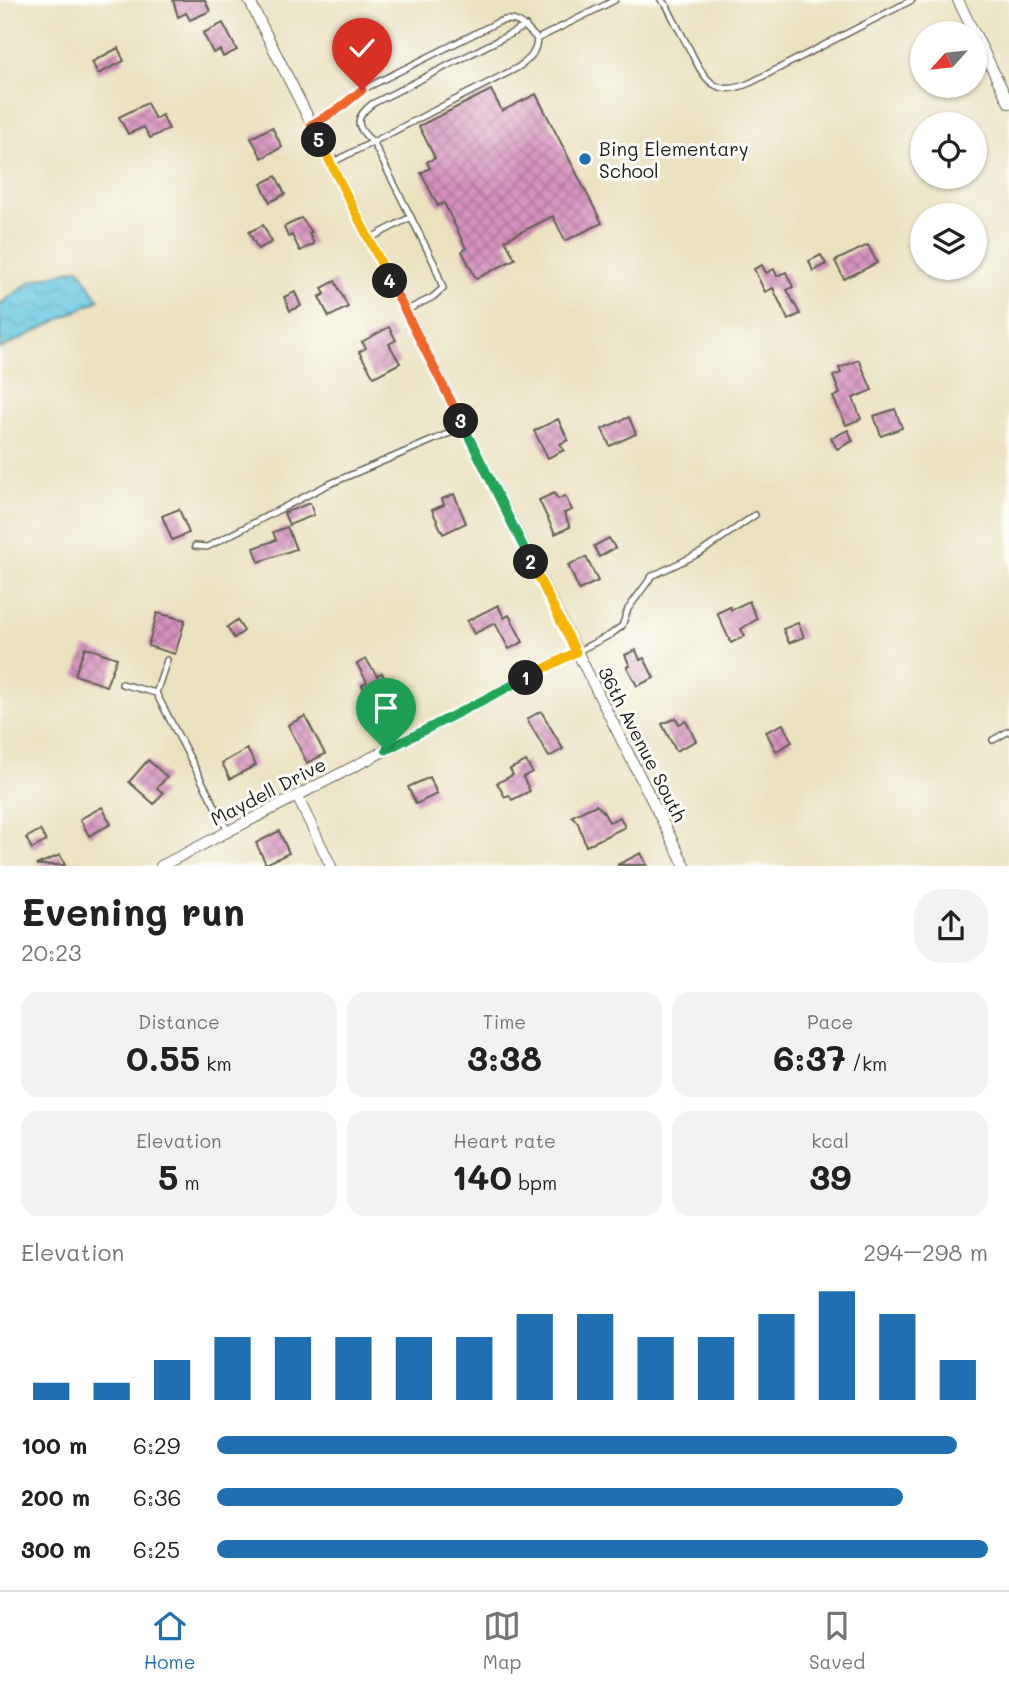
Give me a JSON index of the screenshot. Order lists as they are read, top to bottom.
{
  "streets": {
    "street": ["36th Avenue South", "Maydell Drive"]
  },
  "crossings": [
    ["36th Avenue South", "Maydell Drive"]
  ],
  "places": ["Bing Elementary School"],
  "north": "bottom left",
  "page": {
    "pins": [
      "5",
      "4",
      "3",
      "2",
      "1"
    ],
    "heading": ["Evening run", "20:23"],
    "stats": [
      ["Distance", "0.55 km"],
      ["Time", "3:38"],
      ["Pace", "6:37 /km"],
      ["Elevation", "5 m"],
      ["Heart rate", "140 bpm"],
      ["kcal", "39"]
    ],
    "chart": ["Elevation", "294–298 m"],
    "list": [
      {
        "name": "100 m",
        "note": "6:29"
      },
      {
        "name": "200 m",
        "note": "6:36"
      },
      {
        "name": "300 m",
        "note": "6:25"
      }
    ],
    "tabs": ["Home", "Map", "Saved"]
  }
}
